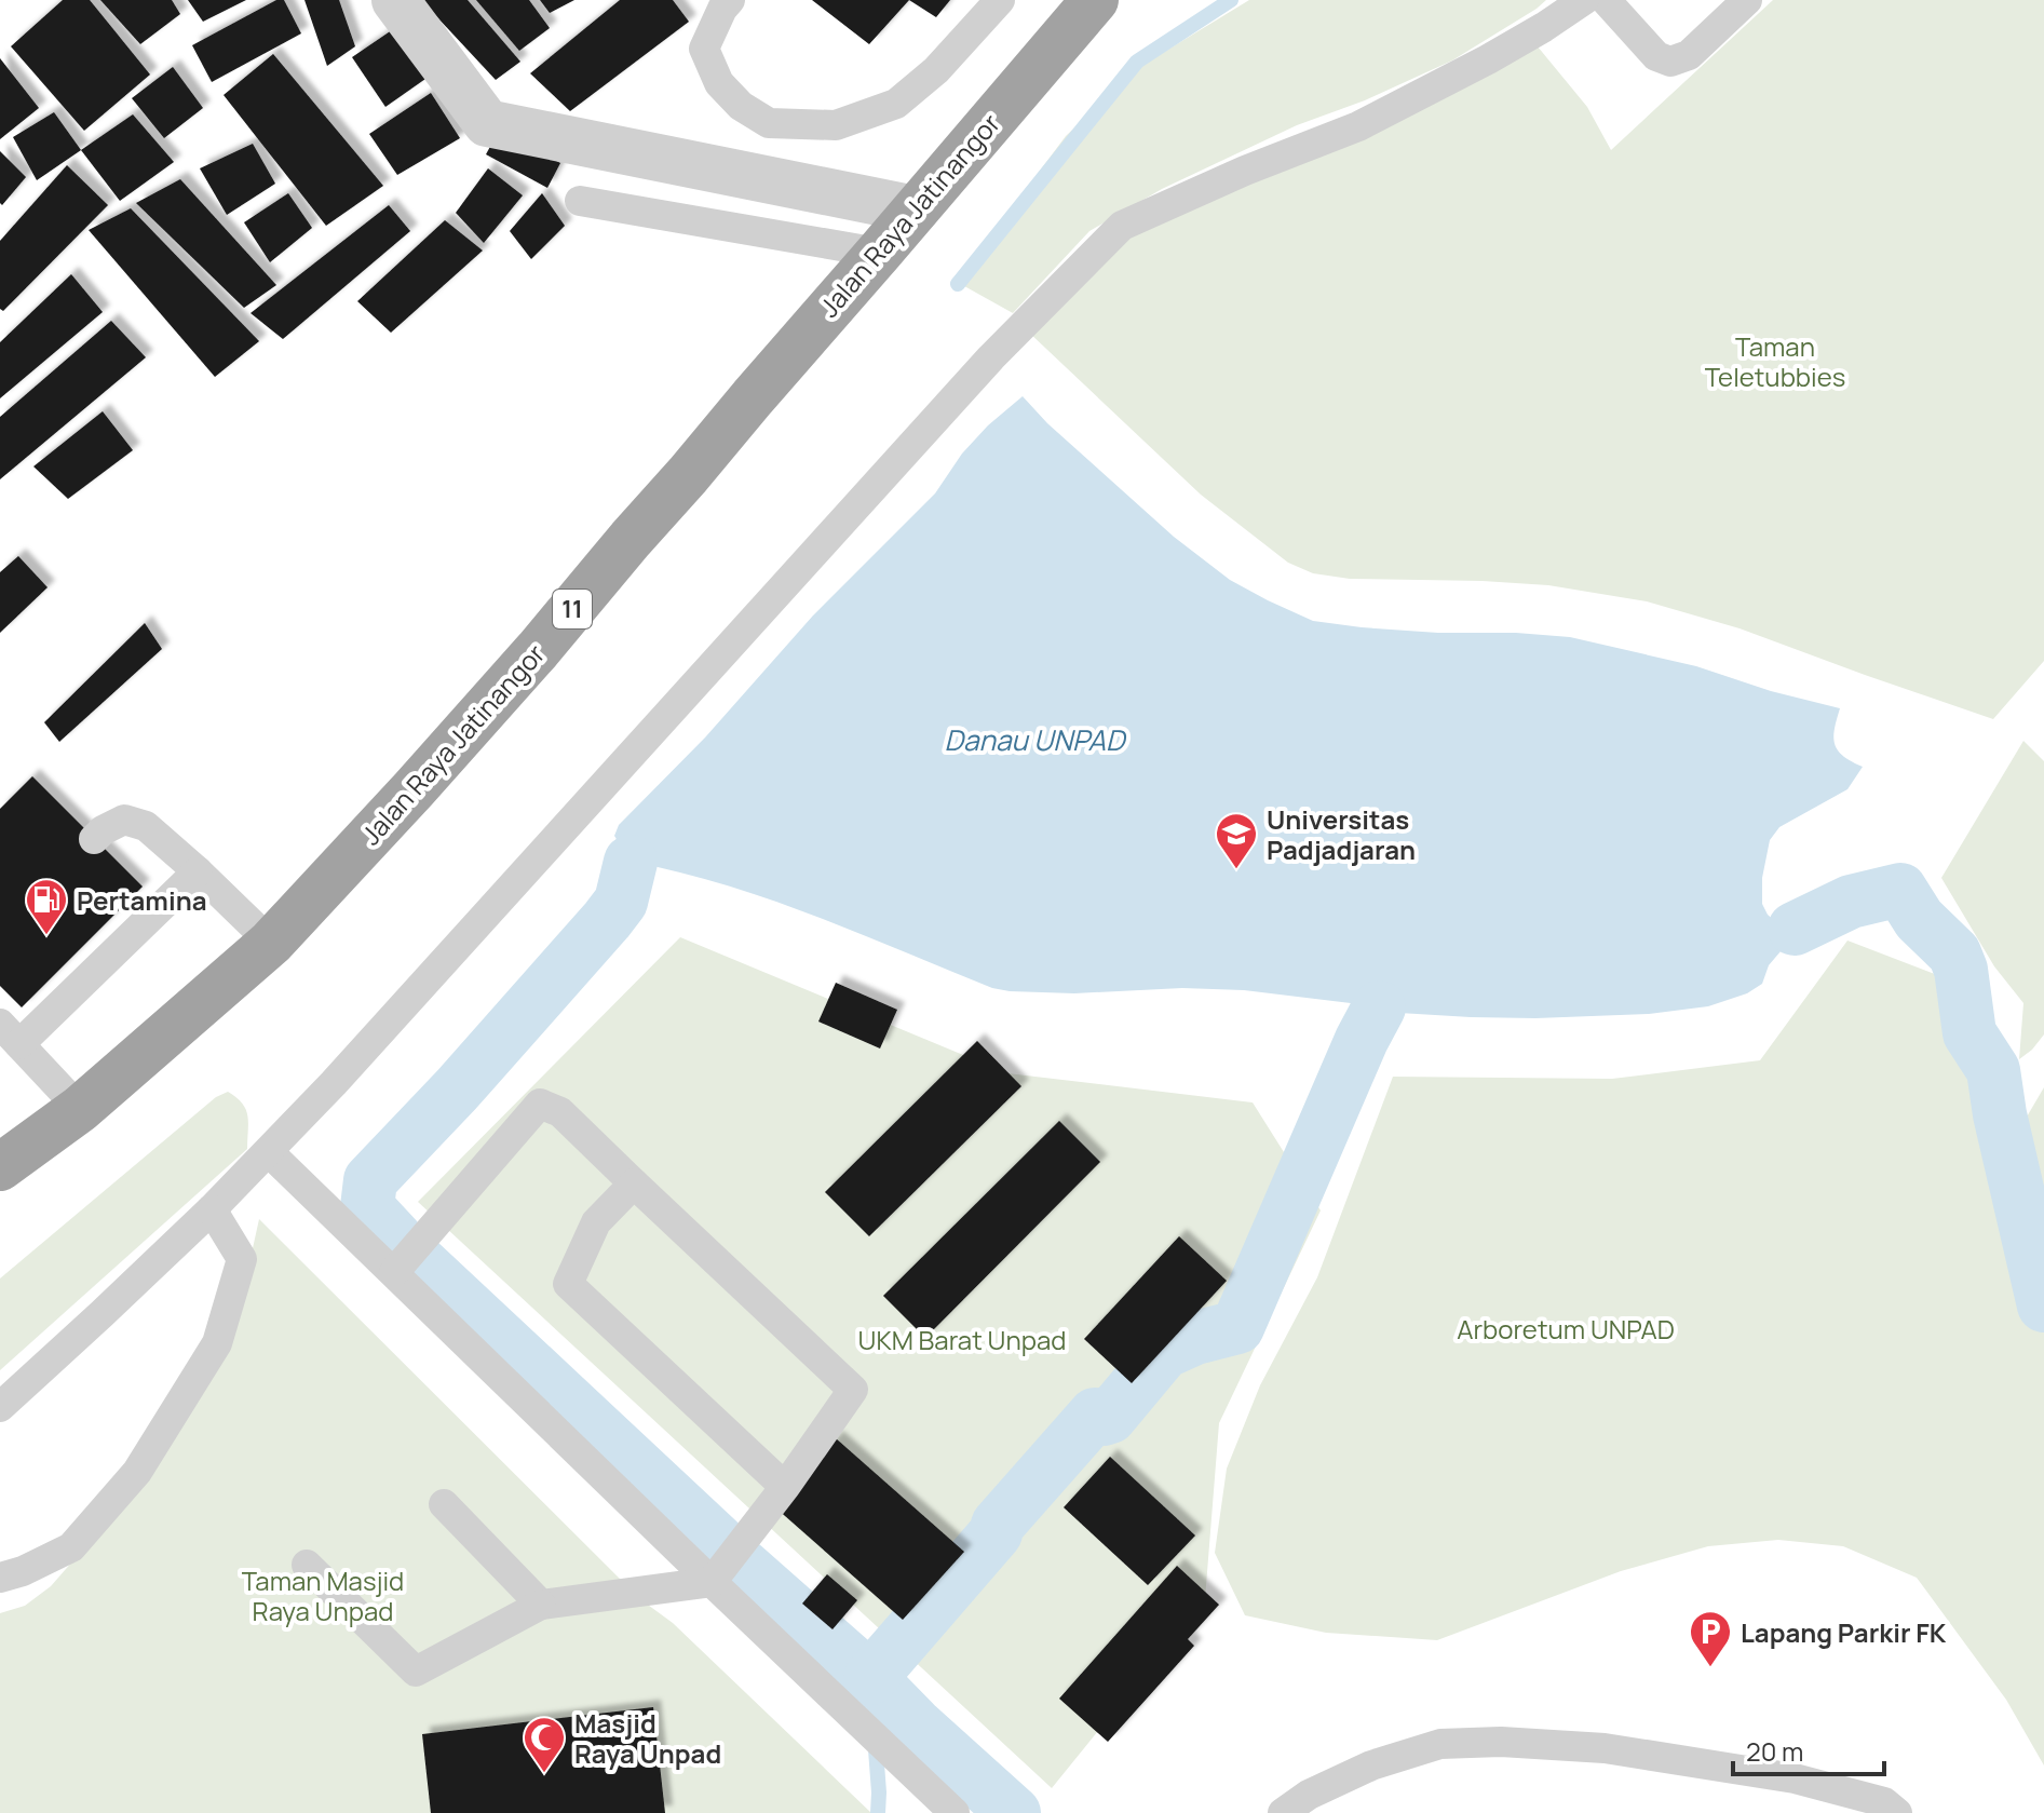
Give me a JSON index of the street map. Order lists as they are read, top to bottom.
{
  "streets": {
    "highway": ["Jalan Raya Jatinangor", "11"]
  },
  "water": ["Danau UNPAD"],
  "parks": [
    "Taman Teletubbies",
    "Arboretum UNPAD",
    "UKM Barat Unpad",
    "Taman Masjid Raya Unpad"
  ],
  "places": {
    "school or university": ["Universitas Padjadjaran"],
    "fuel station": ["Pertamina"],
    "parking": ["Lapang Parkir FK"],
    "mosque": ["Masjid Raya Unpad"]
  },
  "scale_bar": "20 m"
}
